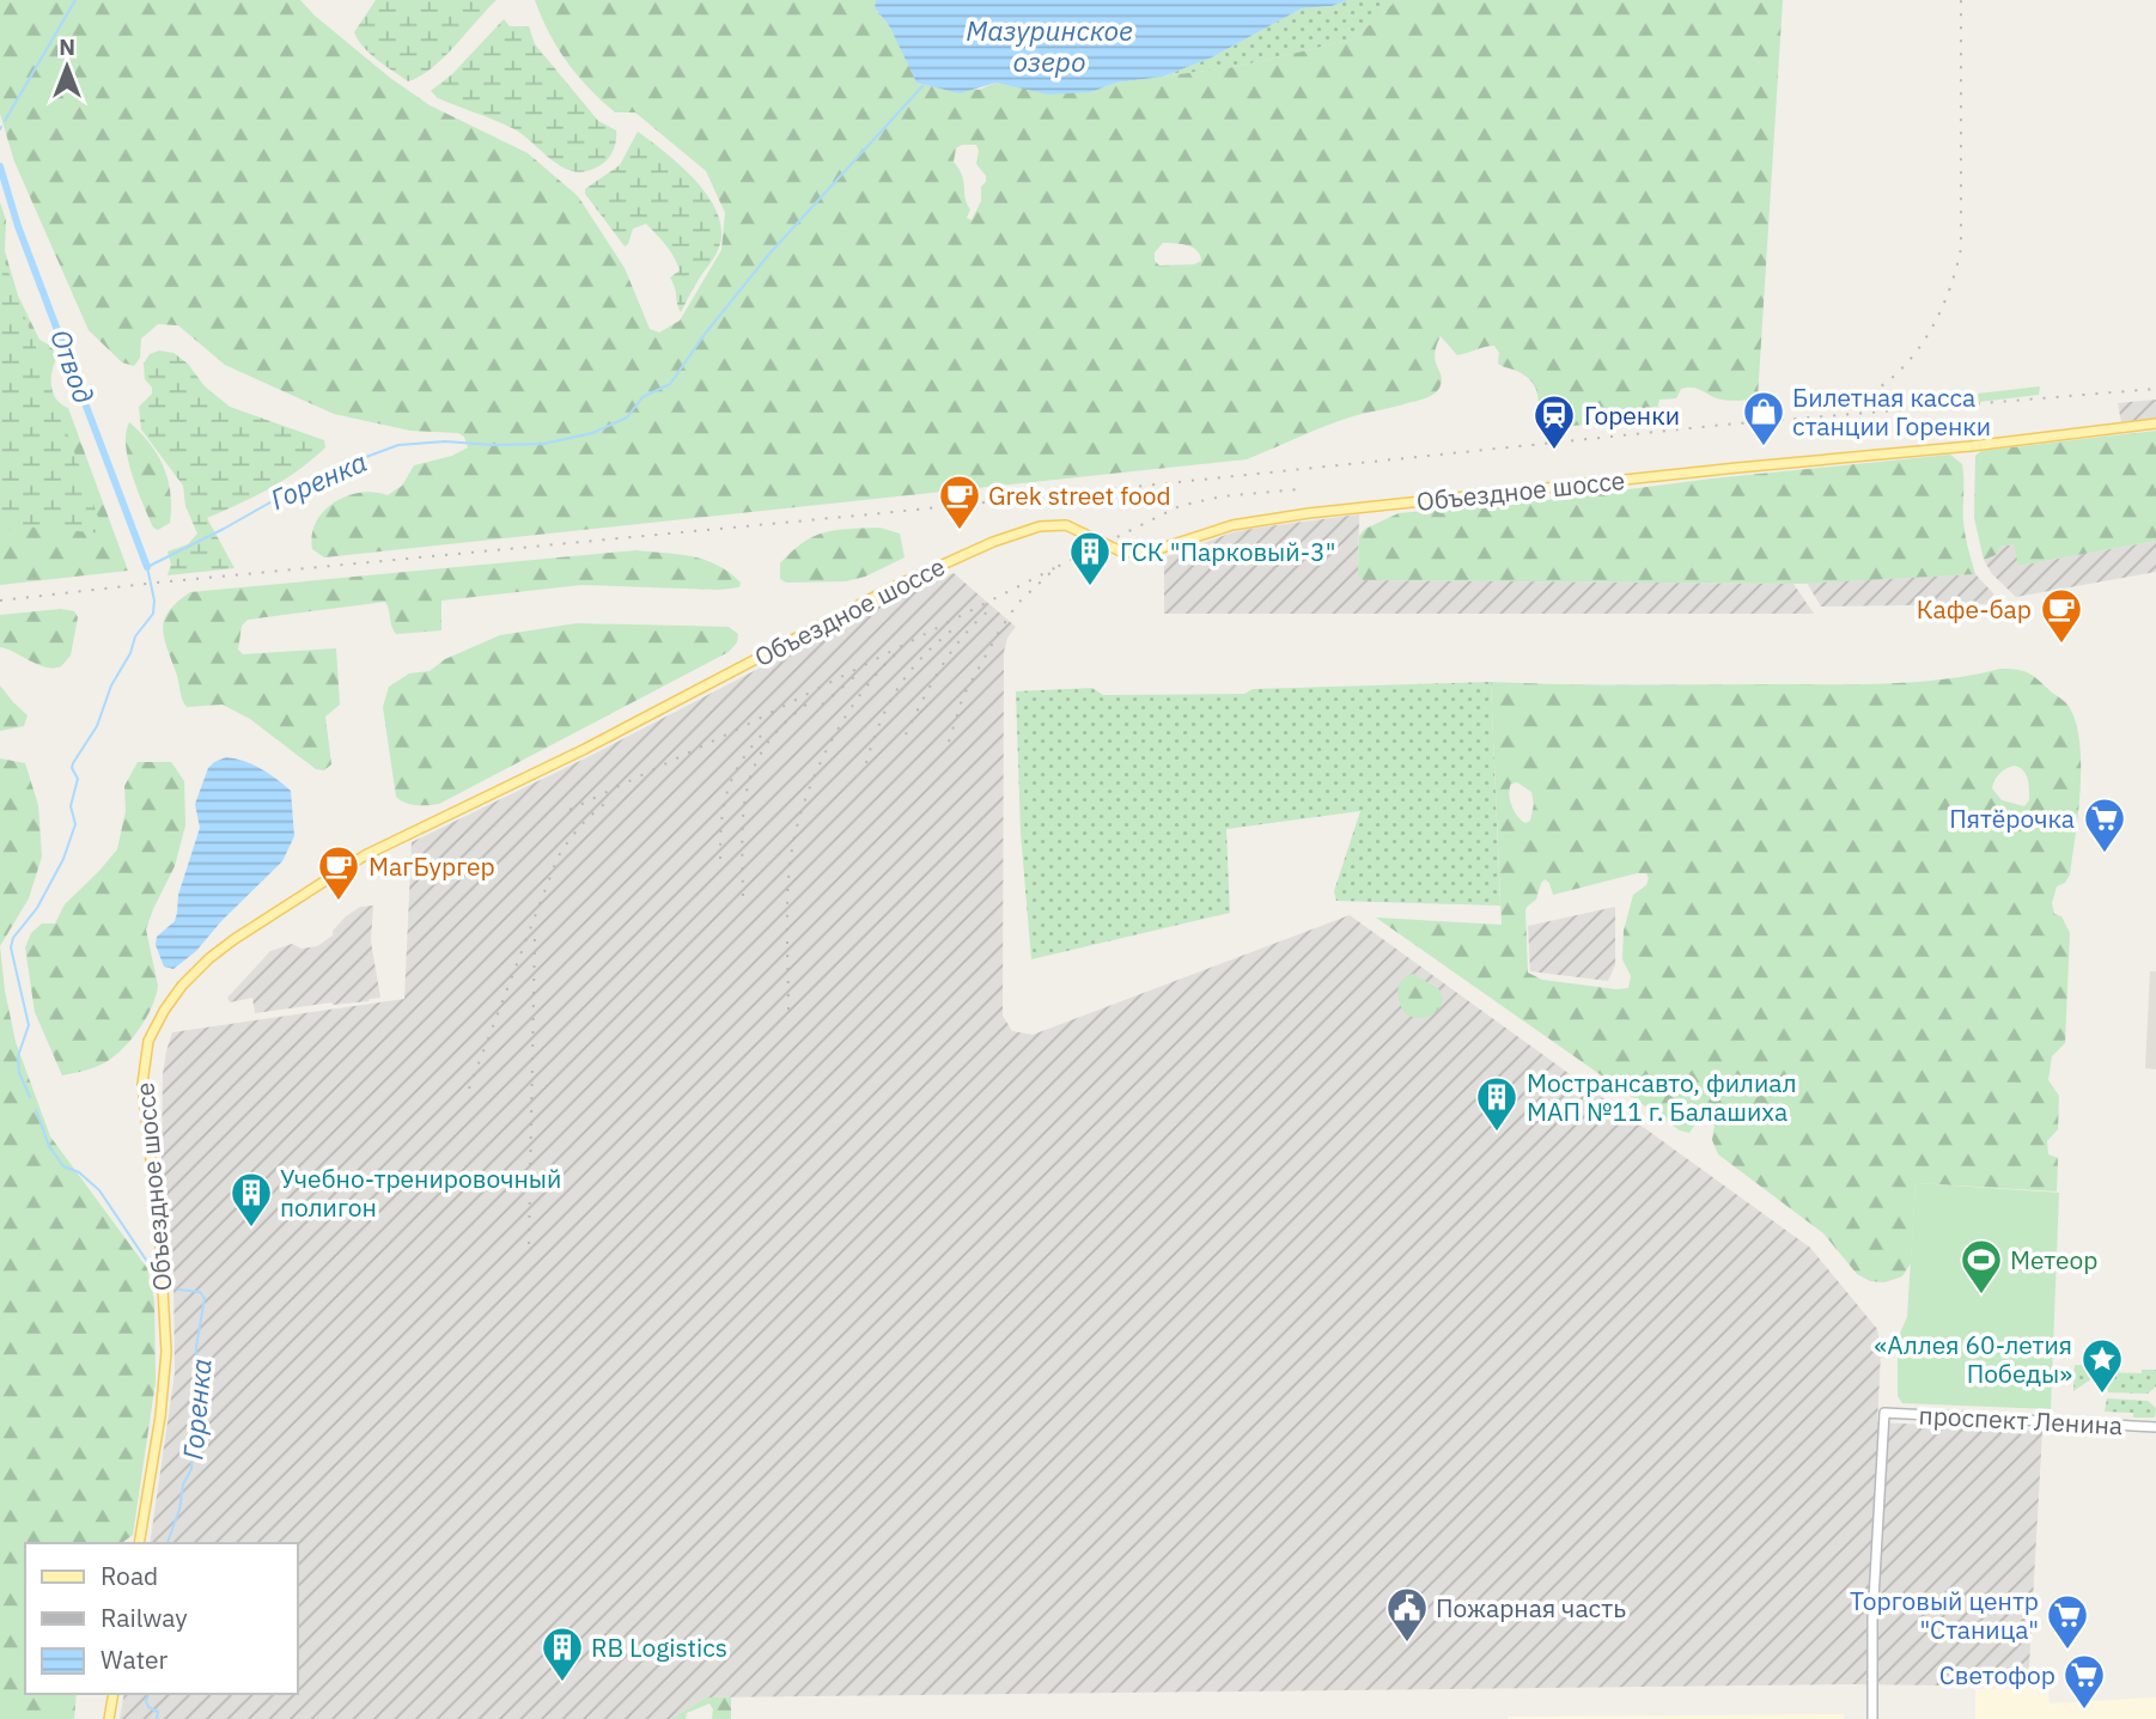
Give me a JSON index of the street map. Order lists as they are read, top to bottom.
{
  "streets": {
    "main road": ["Объездное шоссе"],
    "street": ["проспект Ленина"]
  },
  "water": ["Мазуринское озеро", "Отвод", "Горенка"],
  "places": {
    "shop": ["Билетная касса станции Горенки"],
    "station": ["Горенки"],
    "cafe": ["Grek street food", "Кафе-бар", "МагБургер"],
    "building": [
      "ГСК \"Парковый-3\"",
      "Мострансавто, филиал МАП №11 г. Балашиха",
      "Учебно-тренировочный полигон",
      "RB Logistics"
    ],
    "supermarket": ["Пятёрочка", "Торговый центр \"Станица\"", "Светофор"],
    "sports": ["Метеор"],
    "place": ["«Аллея 60-летия Победы»"],
    "public building": ["Пожарная часть"]
  },
  "legend": ["Road", "Railway", "Water"],
  "north": "top"
}
